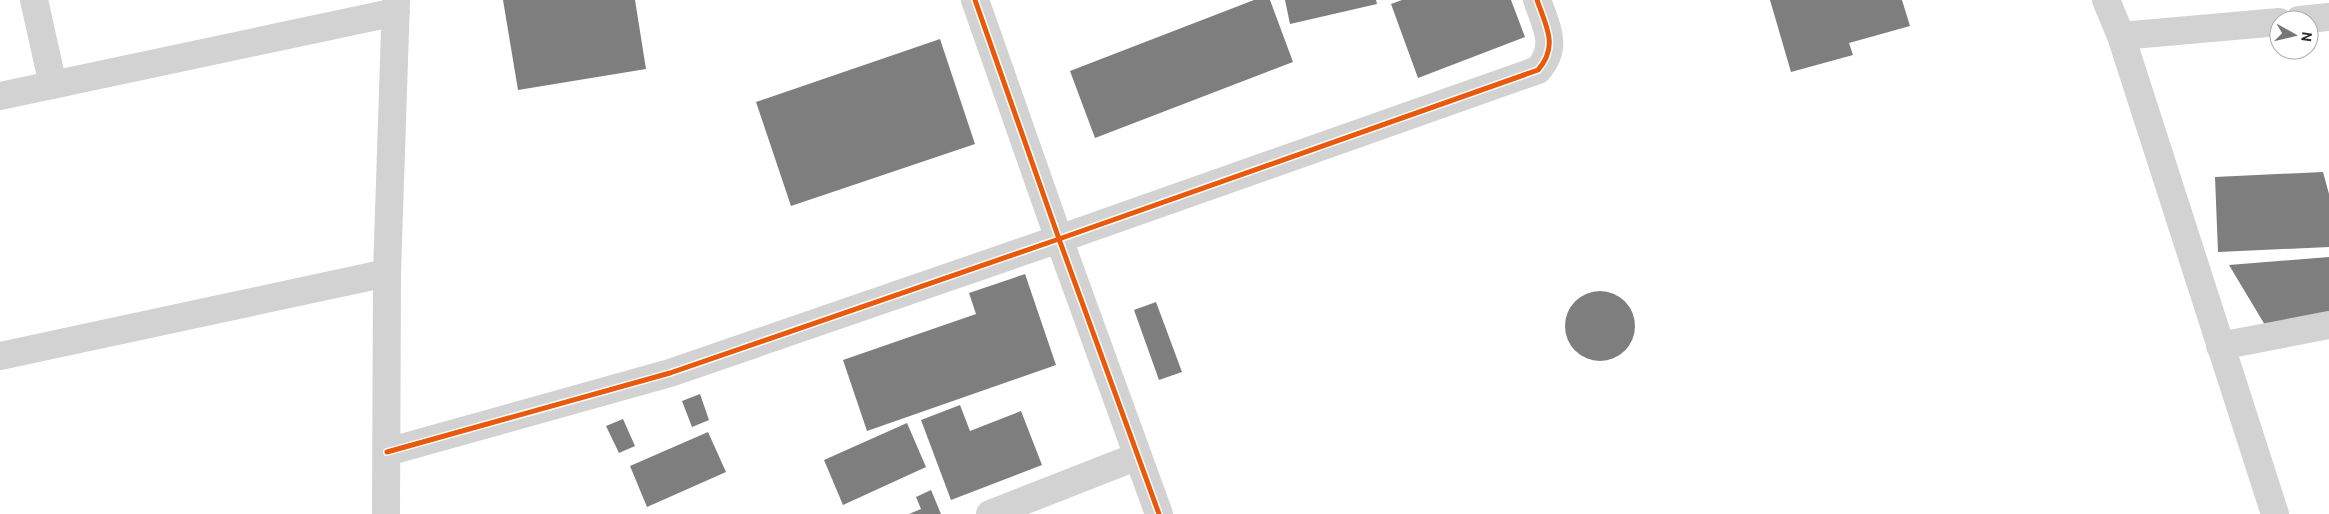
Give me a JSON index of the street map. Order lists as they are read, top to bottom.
{
  "north": "right"
}
